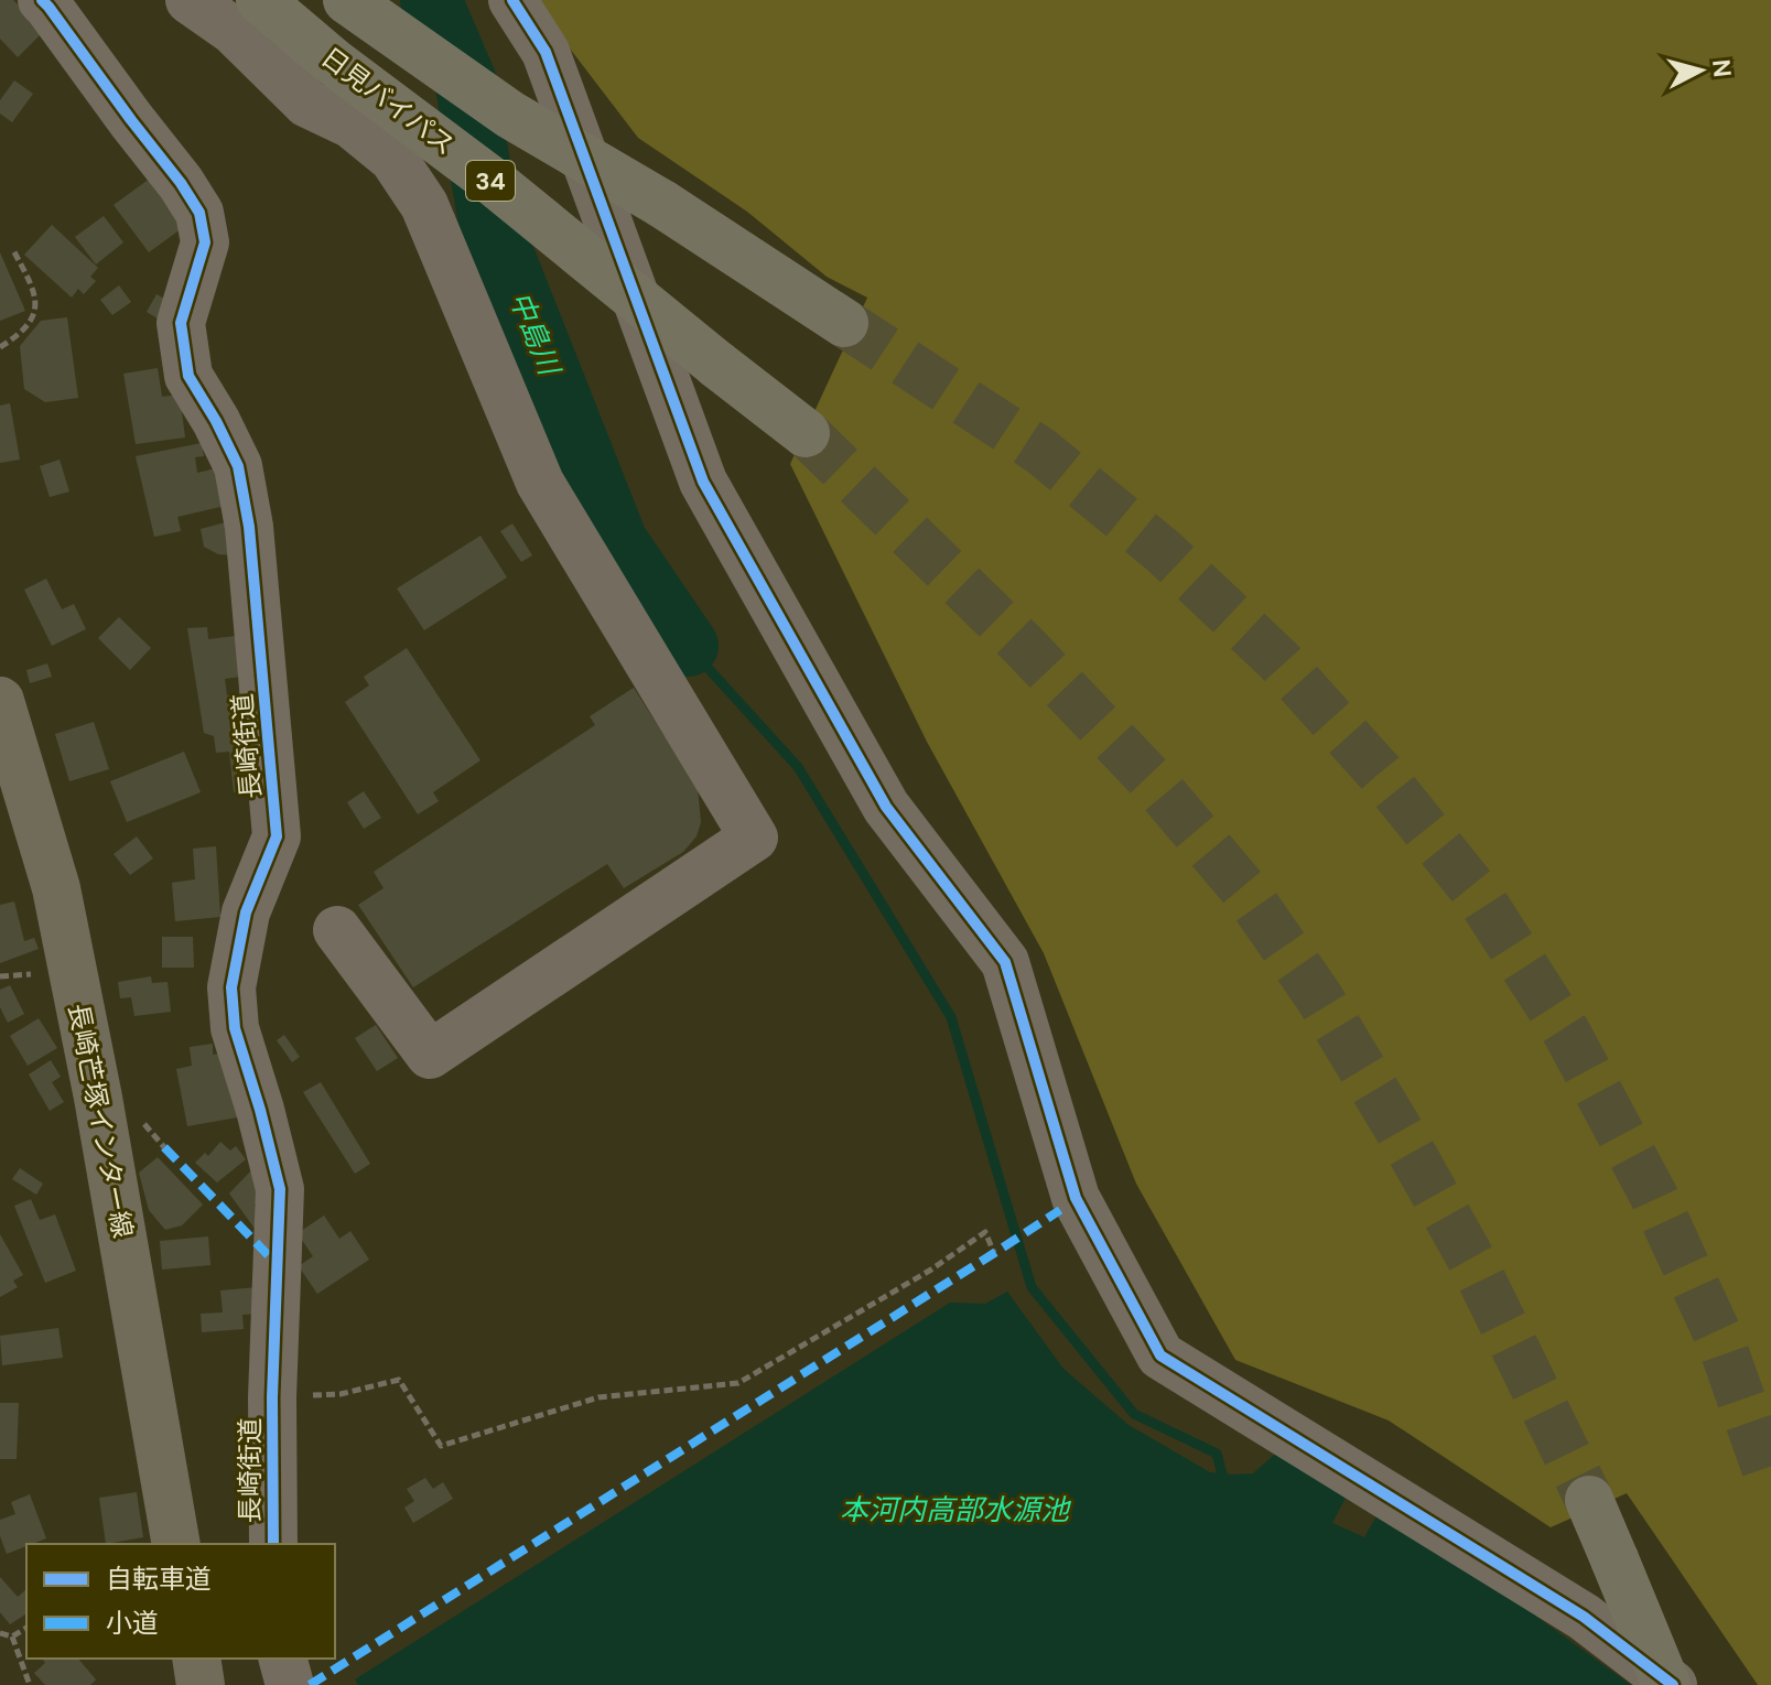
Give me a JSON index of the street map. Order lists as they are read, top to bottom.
{
  "streets": {
    "highway": ["日見バイパス", "34"],
    "main road": ["長崎芒塚インター線"],
    "street": ["長崎街道"]
  },
  "water": ["中島川", "本河内高部水源池"],
  "legend": ["自転車道", "小道"],
  "north": "right"
}
